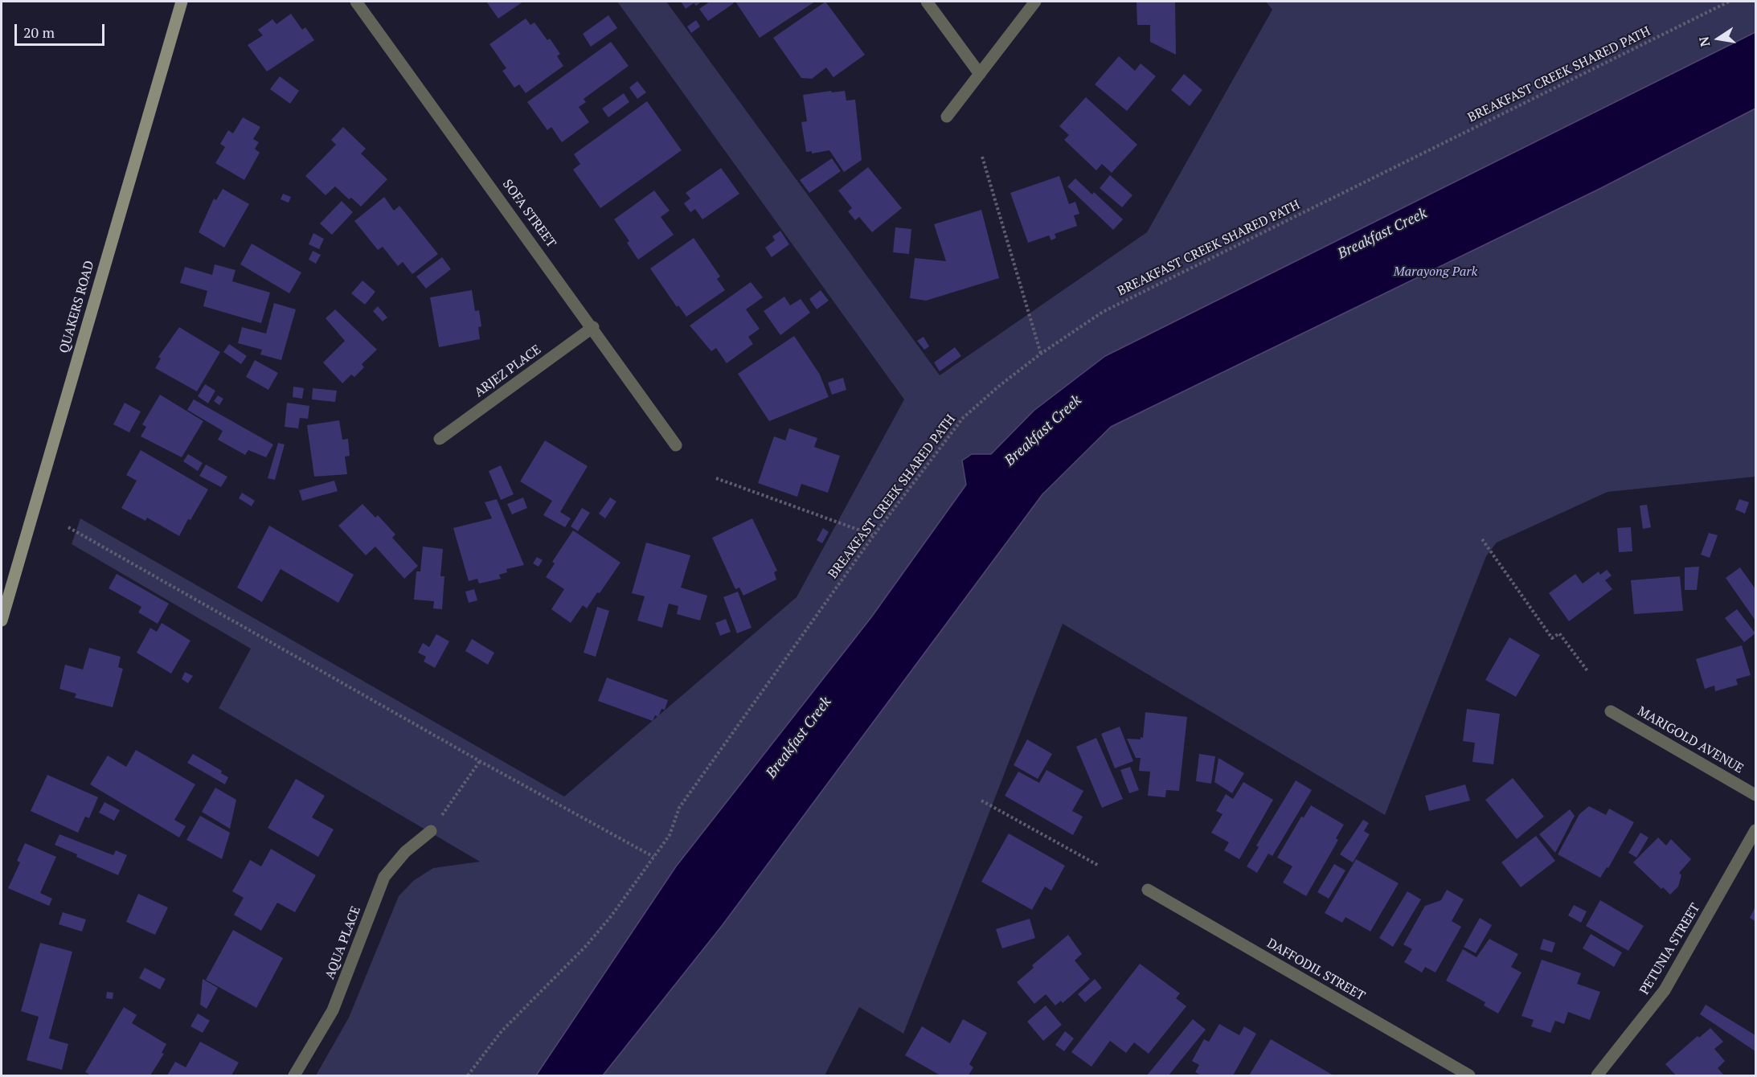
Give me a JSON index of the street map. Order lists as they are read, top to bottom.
{
  "streets": {
    "main road": ["QUAKERS ROAD"],
    "street": [
      "SOFA STREET",
      "ARJEZ PLACE",
      "MARIGOLD AVENUE",
      "AQUA PLACE",
      "PETUNIA STREET",
      "DAFFODIL STREET"
    ],
    "path": ["BREAKFAST CREEK SHARED PATH"]
  },
  "crossings": [
    ["SOFA STREET", "ARJEZ PLACE"]
  ],
  "water": ["Breakfast Creek"],
  "parks": ["Marayong Park"],
  "scale_bar": "20 m",
  "north": "left"
}
